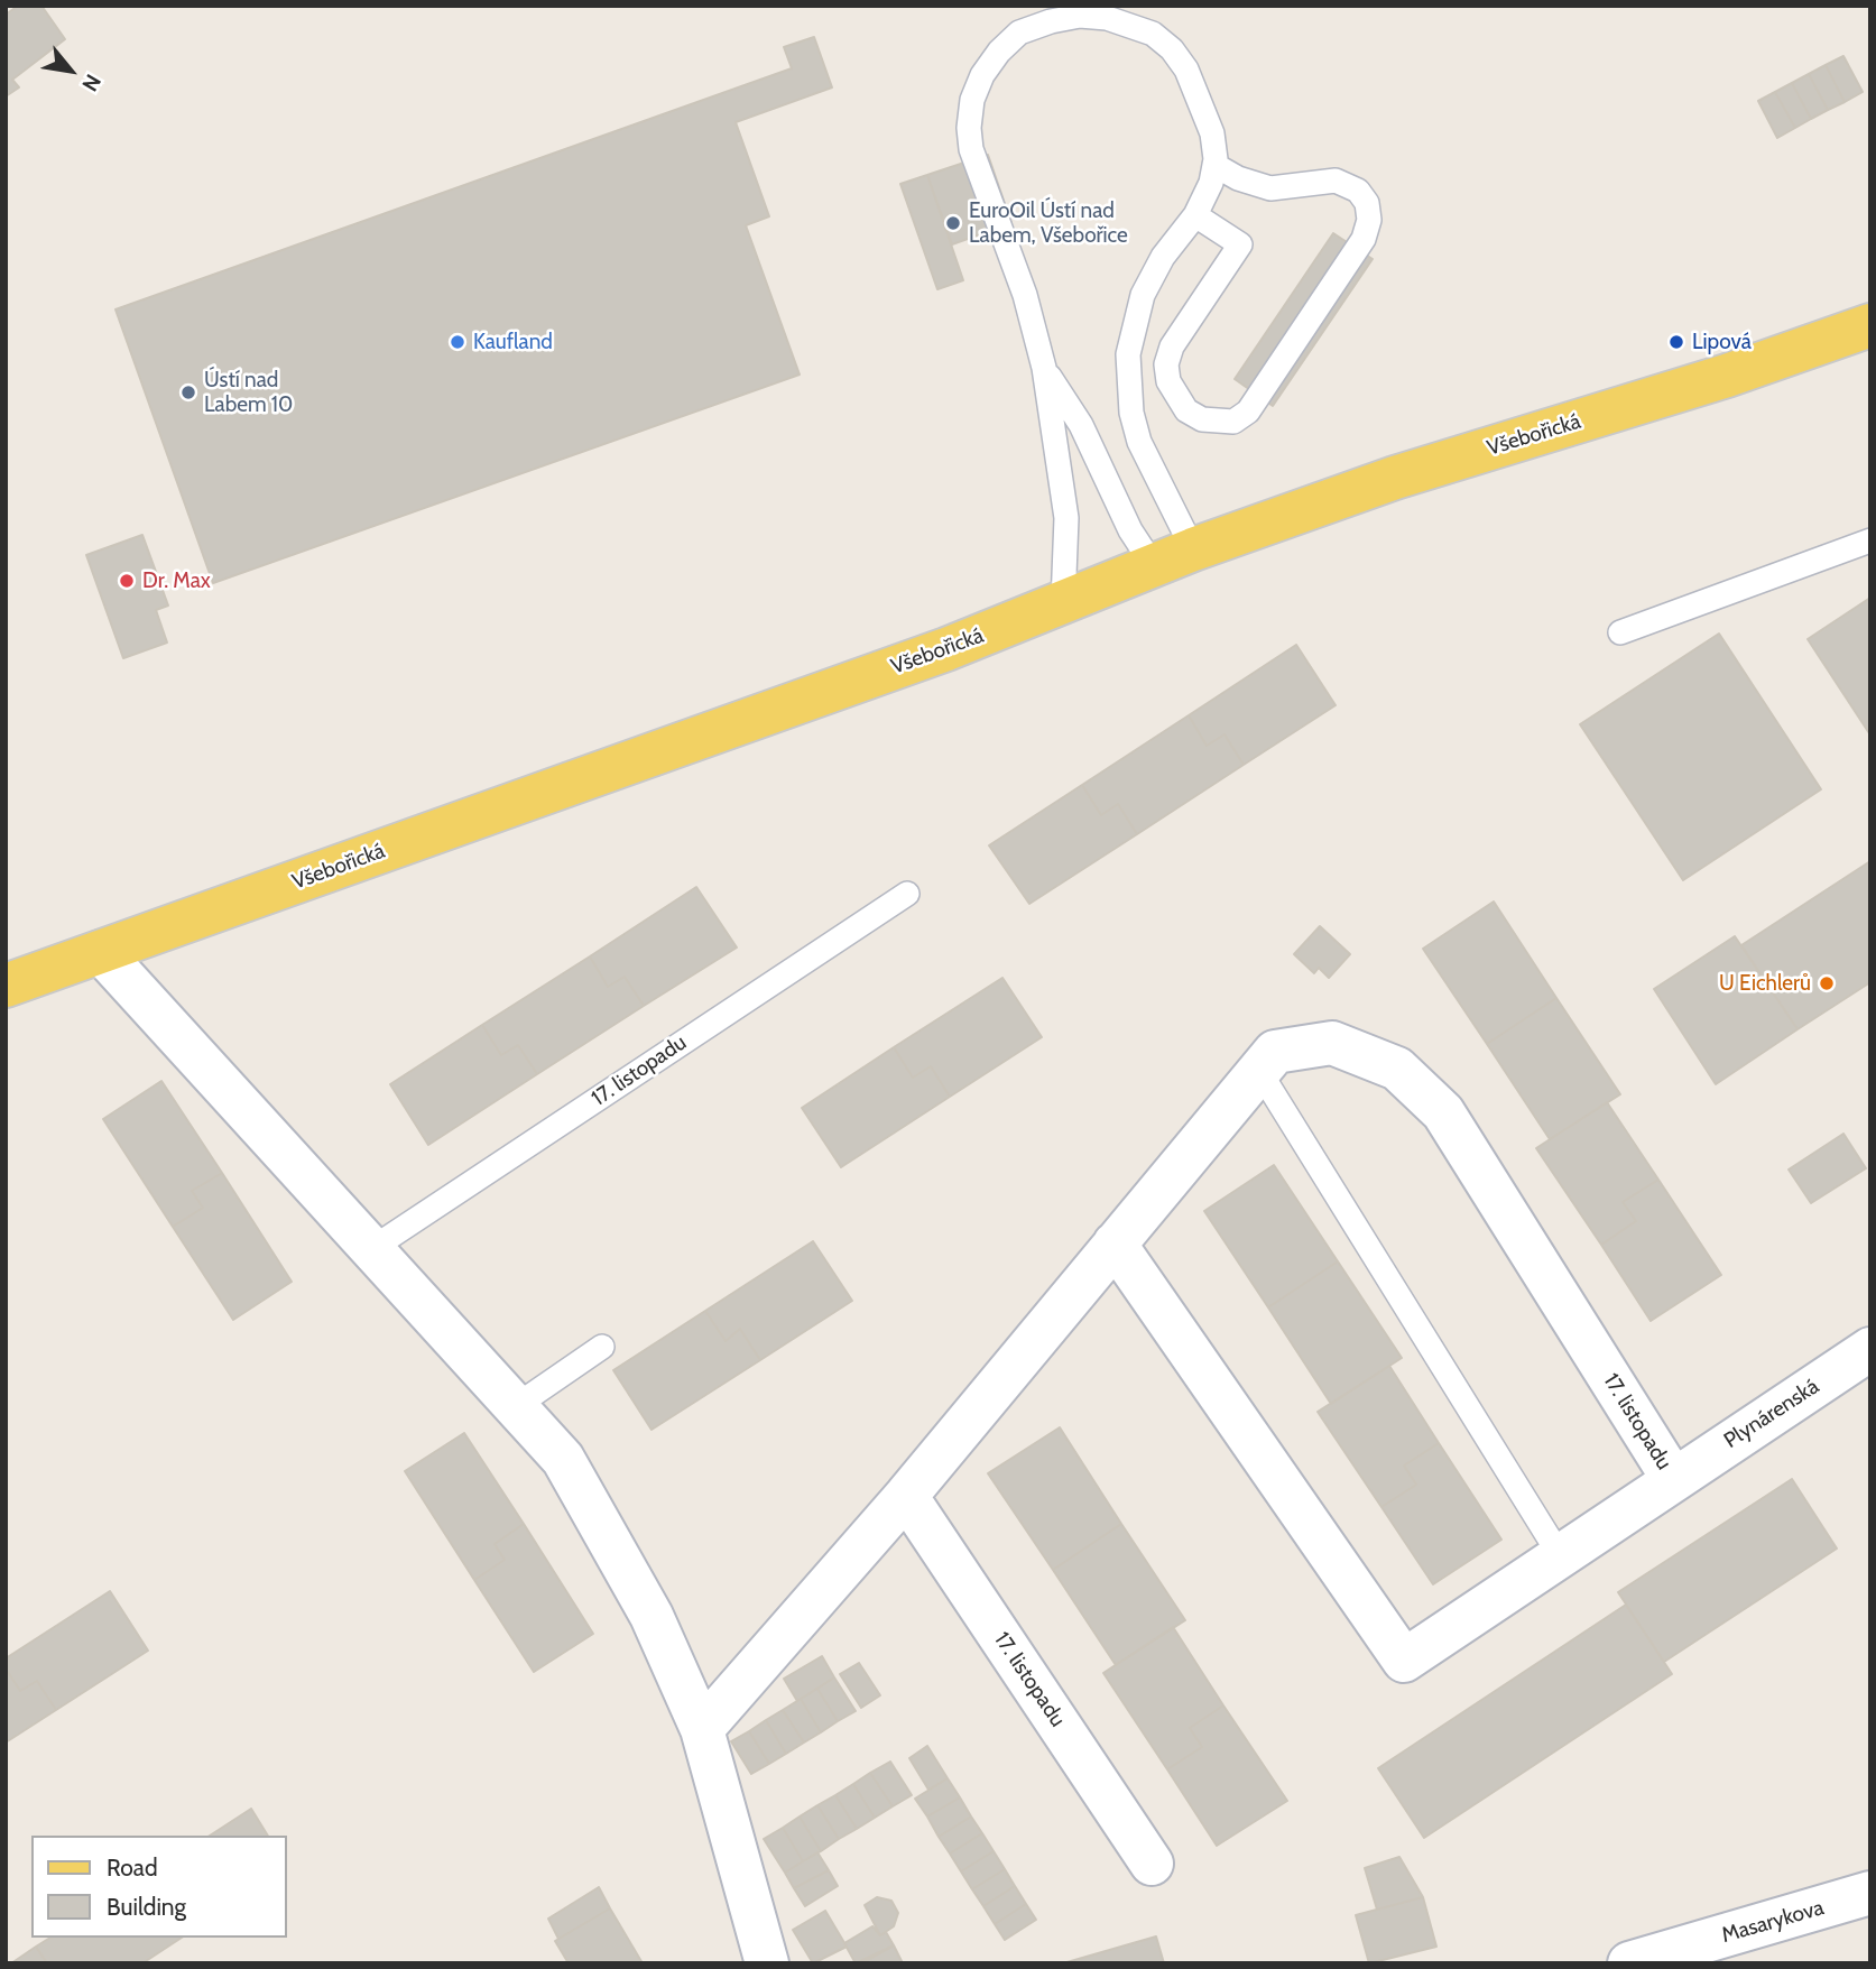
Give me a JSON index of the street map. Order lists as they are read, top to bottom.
{
  "streets": {
    "main road": ["Všebořická"],
    "street": ["17. listopadu", "Plynárenská", "Masarykova"]
  },
  "crossings": [
    ["17. listopadu", "Plynárenská"]
  ],
  "places": [
    "EuroOil Ústí nad Labem, Všebořice",
    "Kaufland",
    "Lipová",
    "Ústí nad Labem 10",
    "Dr. Max",
    "U Eichlerů"
  ],
  "legend": ["Road", "Building"],
  "north": "bottom right"
}
